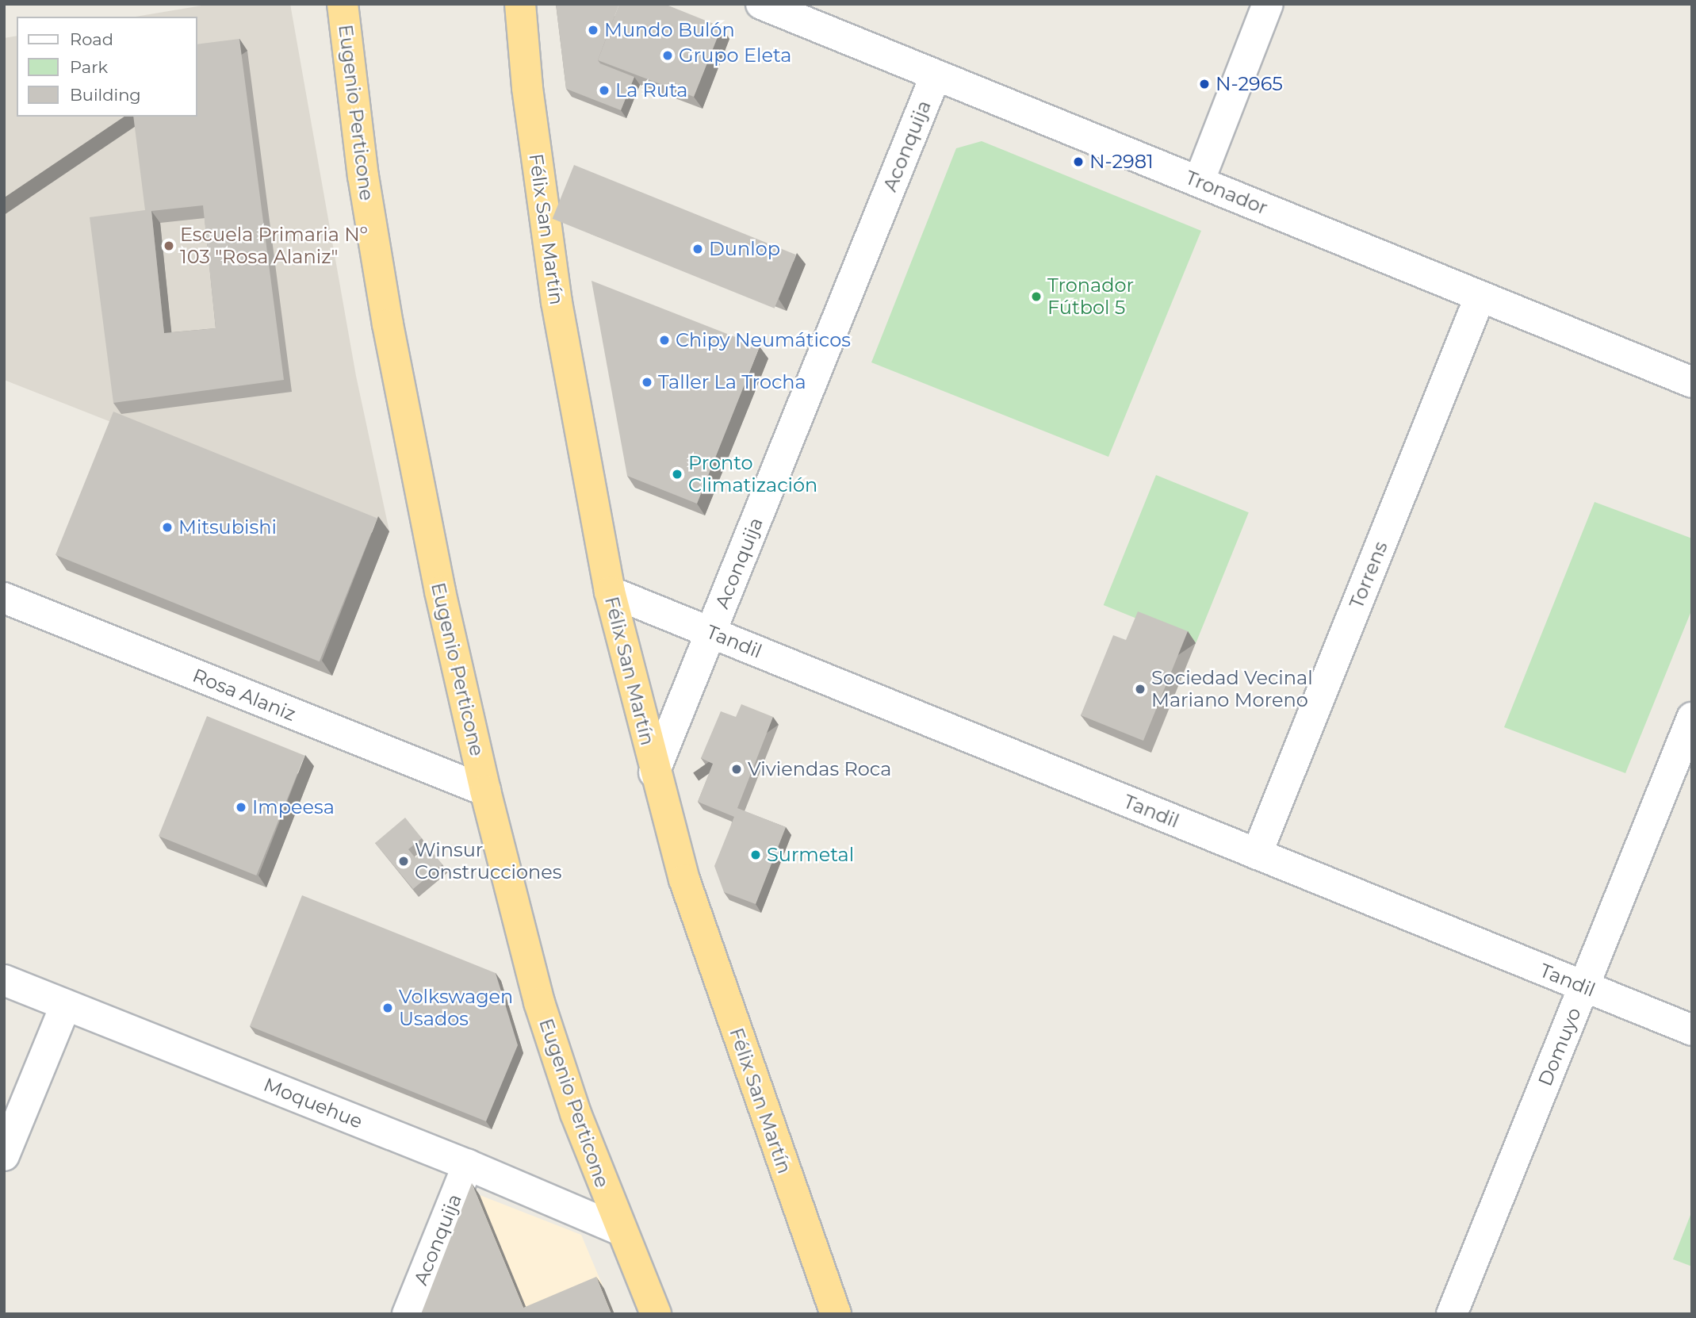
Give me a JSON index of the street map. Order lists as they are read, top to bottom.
{
  "streets": {
    "highway": ["Eugenio Perticone", "Félix San Martín"],
    "street": [
      "Aconquija",
      "Tronador",
      "Torrens",
      "Tandil",
      "Rosa Alaniz",
      "Domuyo",
      "Moquehue"
    ]
  },
  "crossings": [
    ["Eugenio Perticone", "Rosa Alaniz"],
    ["Eugenio Perticone", "Moquehue"],
    ["Aconquija", "Tronador"],
    ["Aconquija", "Félix San Martín"],
    ["Aconquija", "Tandil"],
    ["Aconquija", "Moquehue"],
    ["Tronador", "Torrens"],
    ["Félix San Martín", "Tandil"],
    ["Torrens", "Tandil"],
    ["Tandil", "Domuyo"]
  ],
  "places": [
    "Mundo Bulón",
    "Grupo Eleta",
    "N-2965",
    "La Ruta",
    "N-2981",
    "Escuela Primaria Nº 103 \"Rosa Alaniz\"",
    "Dunlop",
    "Tronador Fútbol 5",
    "Chipy Neumáticos",
    "Taller La Trocha",
    "Pronto Climatización",
    "Mitsubishi",
    "Sociedad Vecinal Mariano Moreno",
    "Viviendas Roca",
    "Impeesa",
    "Surmetal",
    "Winsur Construcciones",
    "Volkswagen Usados"
  ],
  "legend": ["Road", "Park", "Building"]
}
